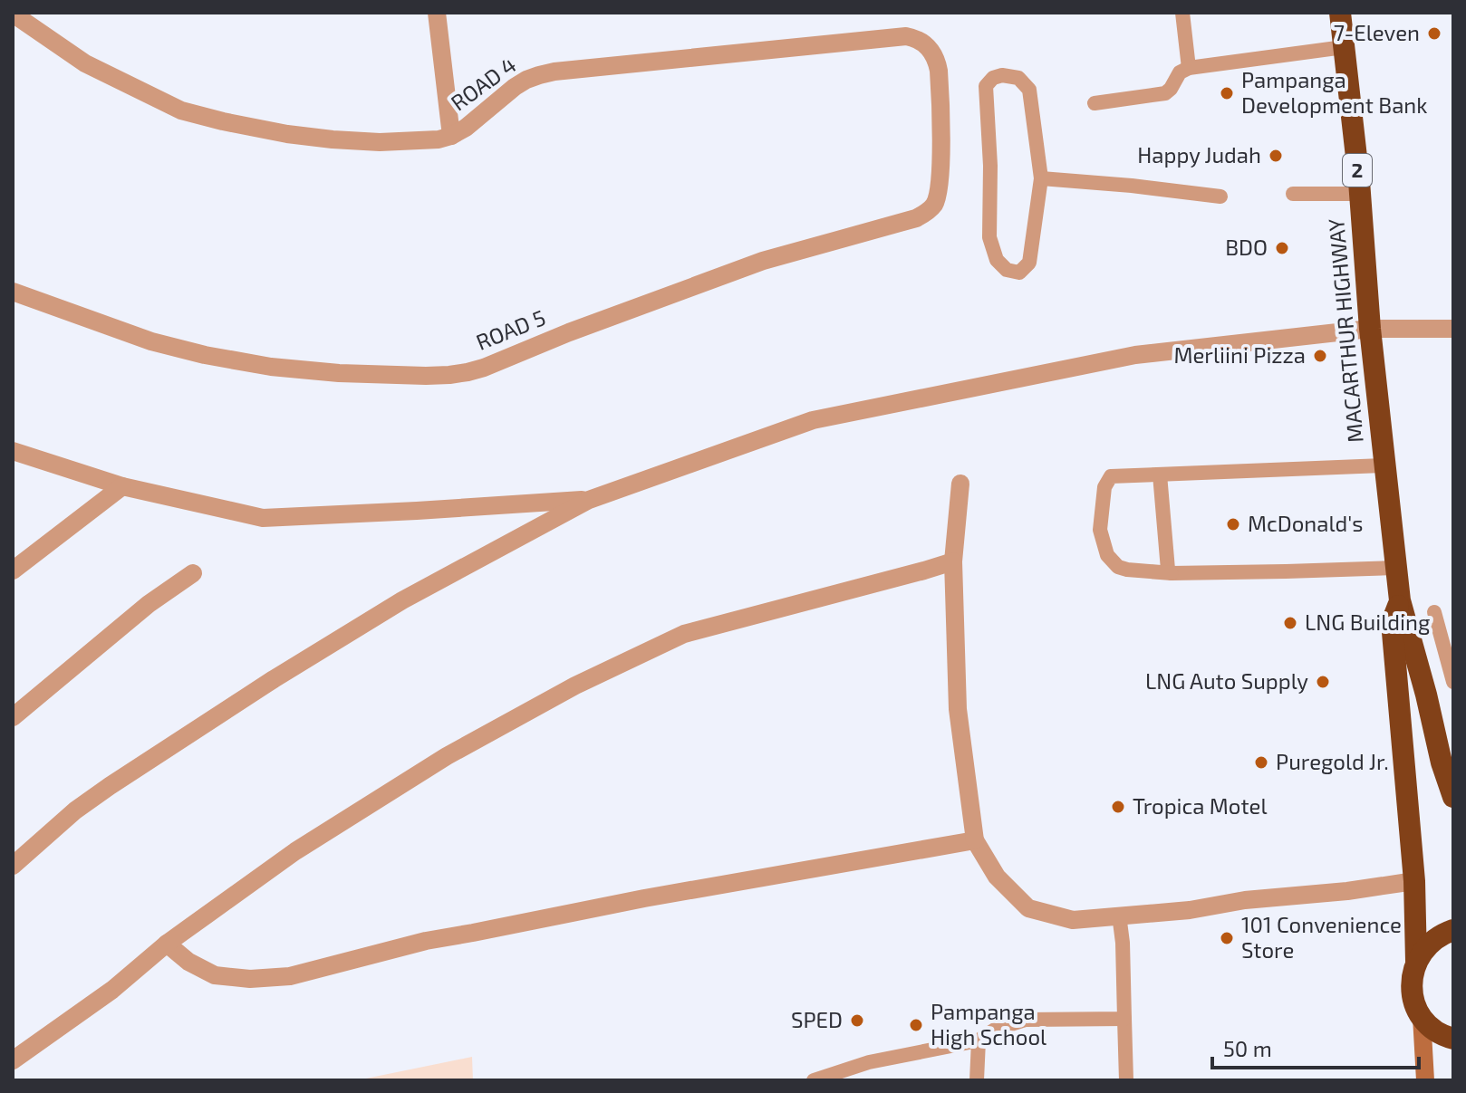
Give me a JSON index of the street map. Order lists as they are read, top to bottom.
{
  "streets": {
    "highway": ["2", "MACARTHUR HIGHWAY"],
    "street": ["ROAD 4", "ROAD 5"]
  },
  "crossings": [
    ["ROAD 4", "ROAD 5"]
  ],
  "places": [
    "7-Eleven",
    "Pampanga Development Bank",
    "Happy Judah",
    "BDO",
    "Merliini Pizza",
    "McDonald's",
    "LNG Building",
    "LNG Auto Supply",
    "Puregold Jr.",
    "Tropica Motel",
    "101 Convenience Store",
    "SPED",
    "Pampanga High School"
  ],
  "scale_bar": "50 m"
}
